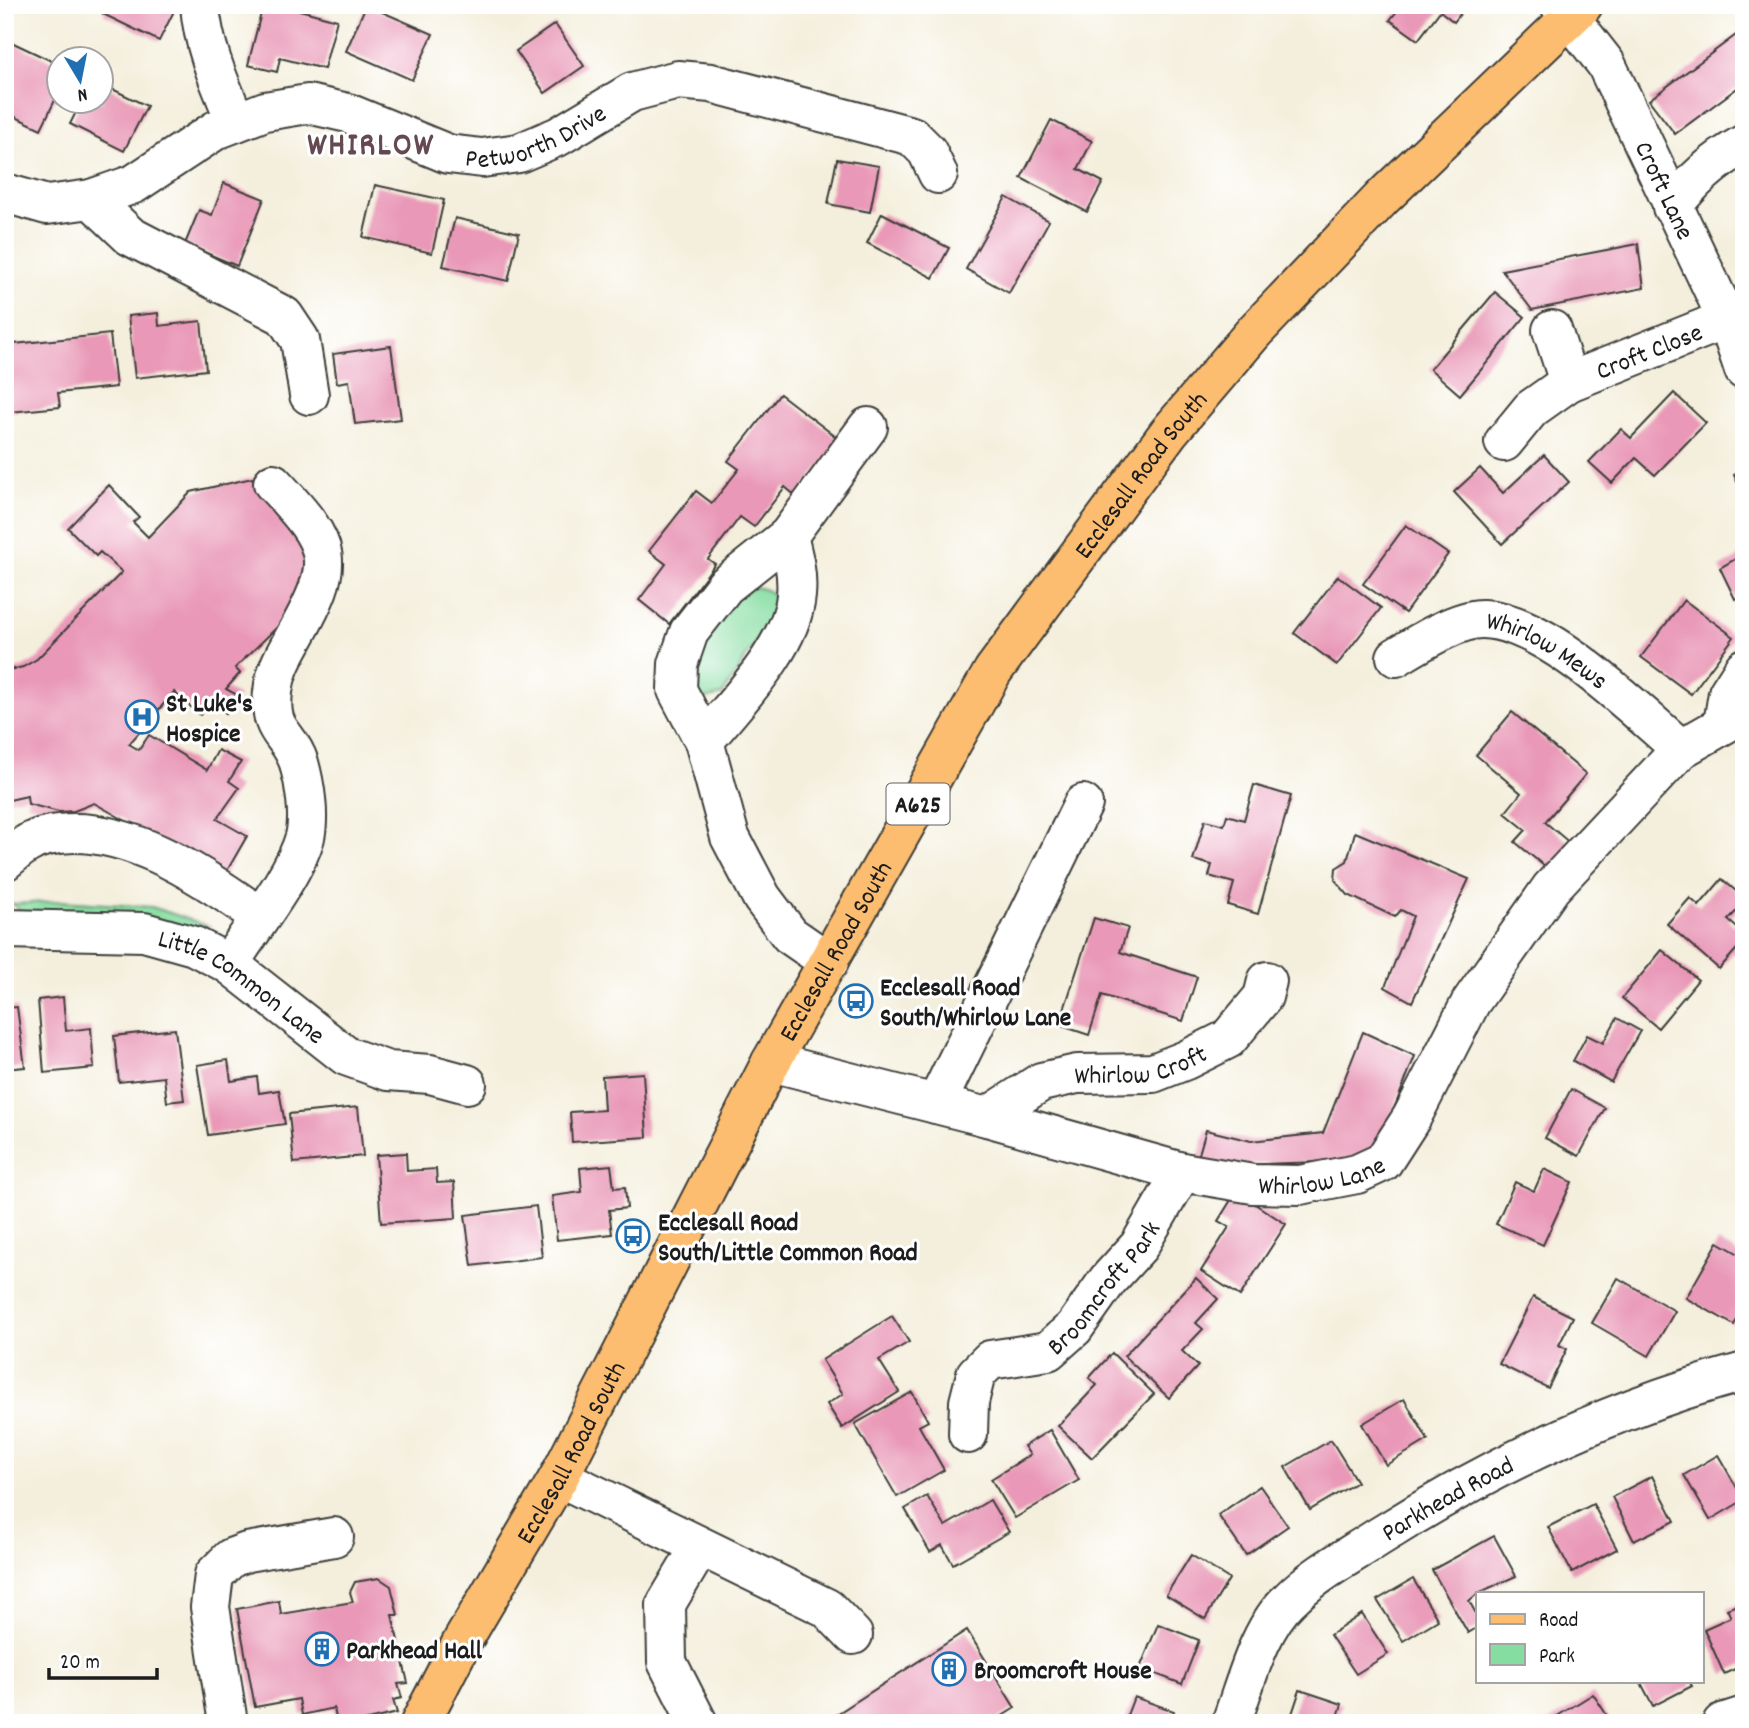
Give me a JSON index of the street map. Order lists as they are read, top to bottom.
{
  "streets": {
    "main road": ["Ecclesall Road South", "A625"],
    "street": [
      "Petworth Drive",
      "Croft Lane",
      "Croft Close",
      "Whirlow Mews",
      "Little Common Lane",
      "Whirlow Croft",
      "Whirlow Lane",
      "Broomcroft Park",
      "Parkhead Road"
    ]
  },
  "crossings": [
    ["Croft Lane", "Croft Close"],
    ["Croft Lane", "Ecclesall Road South"],
    ["Ecclesall Road South", "Whirlow Lane"],
    ["Whirlow Mews", "Whirlow Lane"],
    ["Whirlow Croft", "Whirlow Lane"],
    ["Whirlow Lane", "Broomcroft Park"]
  ],
  "districts": ["WHIRLOW"],
  "places": {
    "hospital": ["St Luke's Hospice"],
    "bus stop": ["Ecclesall Road South/Whirlow Lane", "Ecclesall Road South/Little Common Road"],
    "building": ["Parkhead Hall", "Broomcroft House"]
  },
  "legend": ["Road", "Park"],
  "scale_bar": "20 m",
  "north": "bottom"
}
